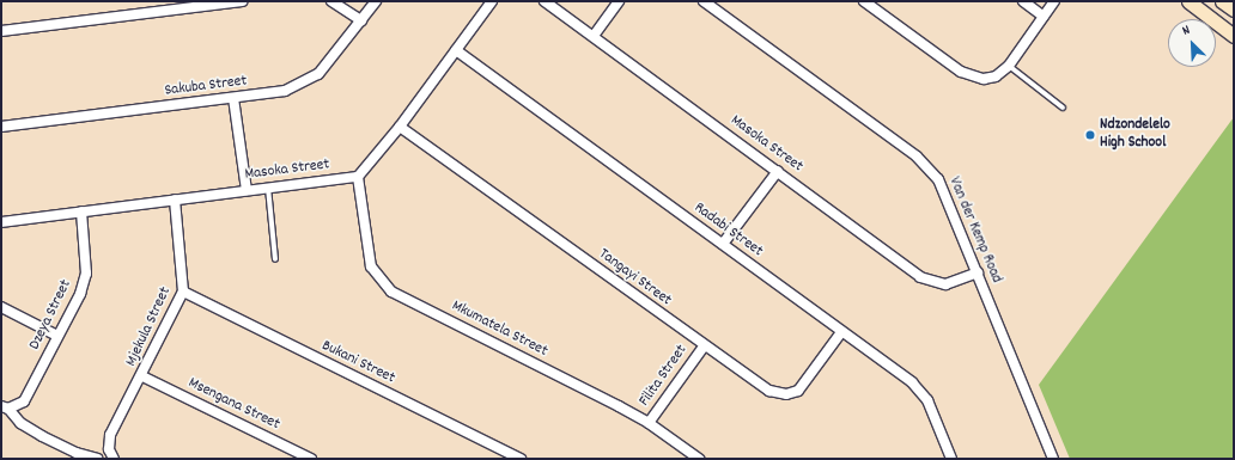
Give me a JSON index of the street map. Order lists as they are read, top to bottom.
{
  "streets": {
    "street": [
      "Sakuba Street",
      "Masoka Street",
      "Radabi Street",
      "Van der Kemp Road",
      "Tangayi Street",
      "Dzeya Street",
      "Mjekula Street",
      "Mkumatela Street",
      "Bukani Street",
      "Filita Street",
      "Msengana Street"
    ]
  },
  "crossings": [
    ["Masoka Street", "Van der Kemp Road"],
    ["Masoka Street", "Dzeya Street"],
    ["Masoka Street", "Mjekula Street"],
    ["Masoka Street", "Mkumatela Street"],
    ["Radabi Street", "Tangayi Street"],
    ["Tangayi Street", "Filita Street"],
    ["Mjekula Street", "Bukani Street"],
    ["Mjekula Street", "Msengana Street"],
    ["Mkumatela Street", "Filita Street"]
  ],
  "places": ["Ndzondelelo High School"],
  "north": "top left"
}
